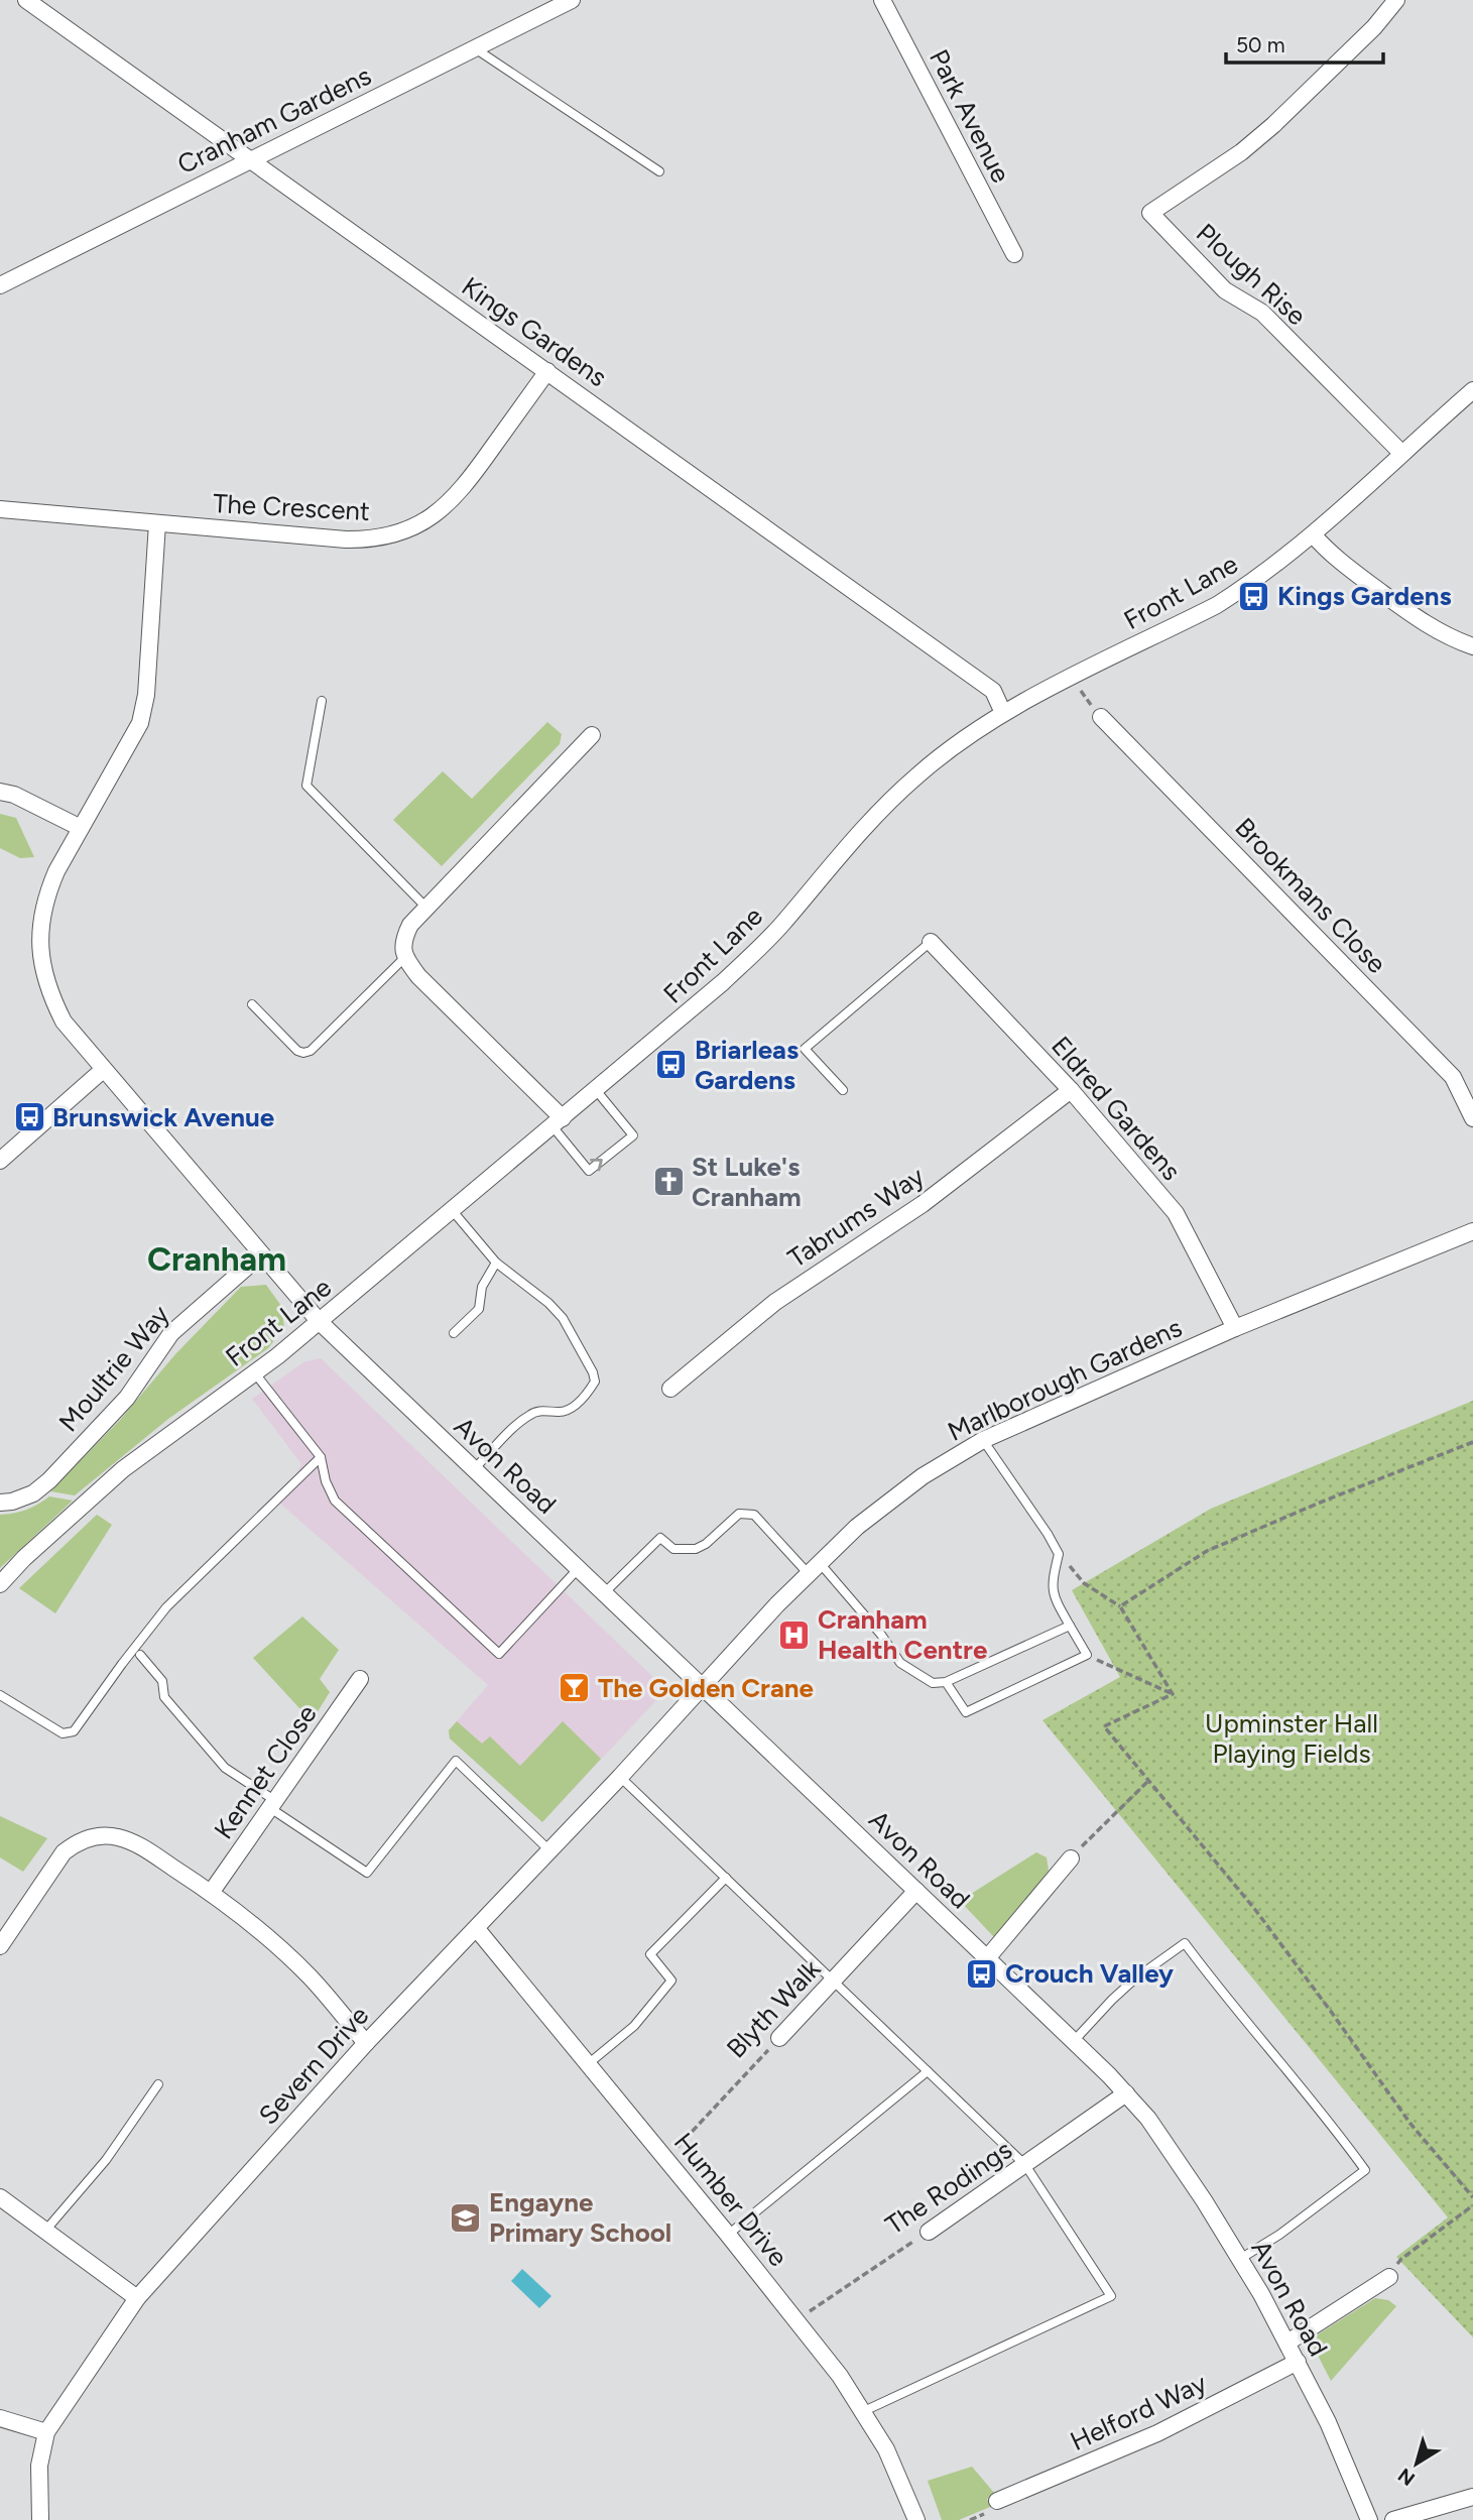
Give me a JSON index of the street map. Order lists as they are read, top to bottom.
{
  "streets": {
    "street": [
      "Park Avenue",
      "Cranham Gardens",
      "Plough Rise",
      "Kings Gardens",
      "The Crescent",
      "Front Lane",
      "Brookmans Close",
      "Eldred Gardens",
      "Tabrums Way",
      "Moultrie Way",
      "Marlborough Gardens",
      "Avon Road",
      "Kennet Close",
      "Blyth Walk",
      "Severn Drive",
      "The Rodings",
      "Humber Drive",
      "Helford Way"
    ]
  },
  "crossings": [
    ["Cranham Gardens", "Kings Gardens"],
    ["Plough Rise", "Front Lane"],
    ["Kings Gardens", "The Crescent"],
    ["Kings Gardens", "Front Lane"],
    ["Front Lane", "Avon Road"],
    ["Eldred Gardens", "Tabrums Way"],
    ["Eldred Gardens", "Marlborough Gardens"],
    ["Marlborough Gardens", "Avon Road"],
    ["Marlborough Gardens", "Severn Drive"],
    ["Avon Road", "Blyth Walk"],
    ["Avon Road", "Severn Drive"],
    ["Avon Road", "The Rodings"],
    ["Avon Road", "Helford Way"],
    ["Blyth Walk", "Humber Drive"],
    ["Severn Drive", "Humber Drive"],
    ["The Rodings", "Humber Drive"]
  ],
  "districts": ["Cranham"],
  "parks": ["Upminster Hall Playing Fields"],
  "places": {
    "bus stop": [
      "Kings Gardens",
      "Briarleas Gardens",
      "Brunswick Avenue",
      "Crouch Valley"
    ],
    "church": ["St Luke's Cranham"],
    "hospital": ["Cranham Health Centre"],
    "bar": ["The Golden Crane"],
    "school or university": ["Engayne Primary School"]
  },
  "scale_bar": "50 m",
  "north": "bottom left"
}
